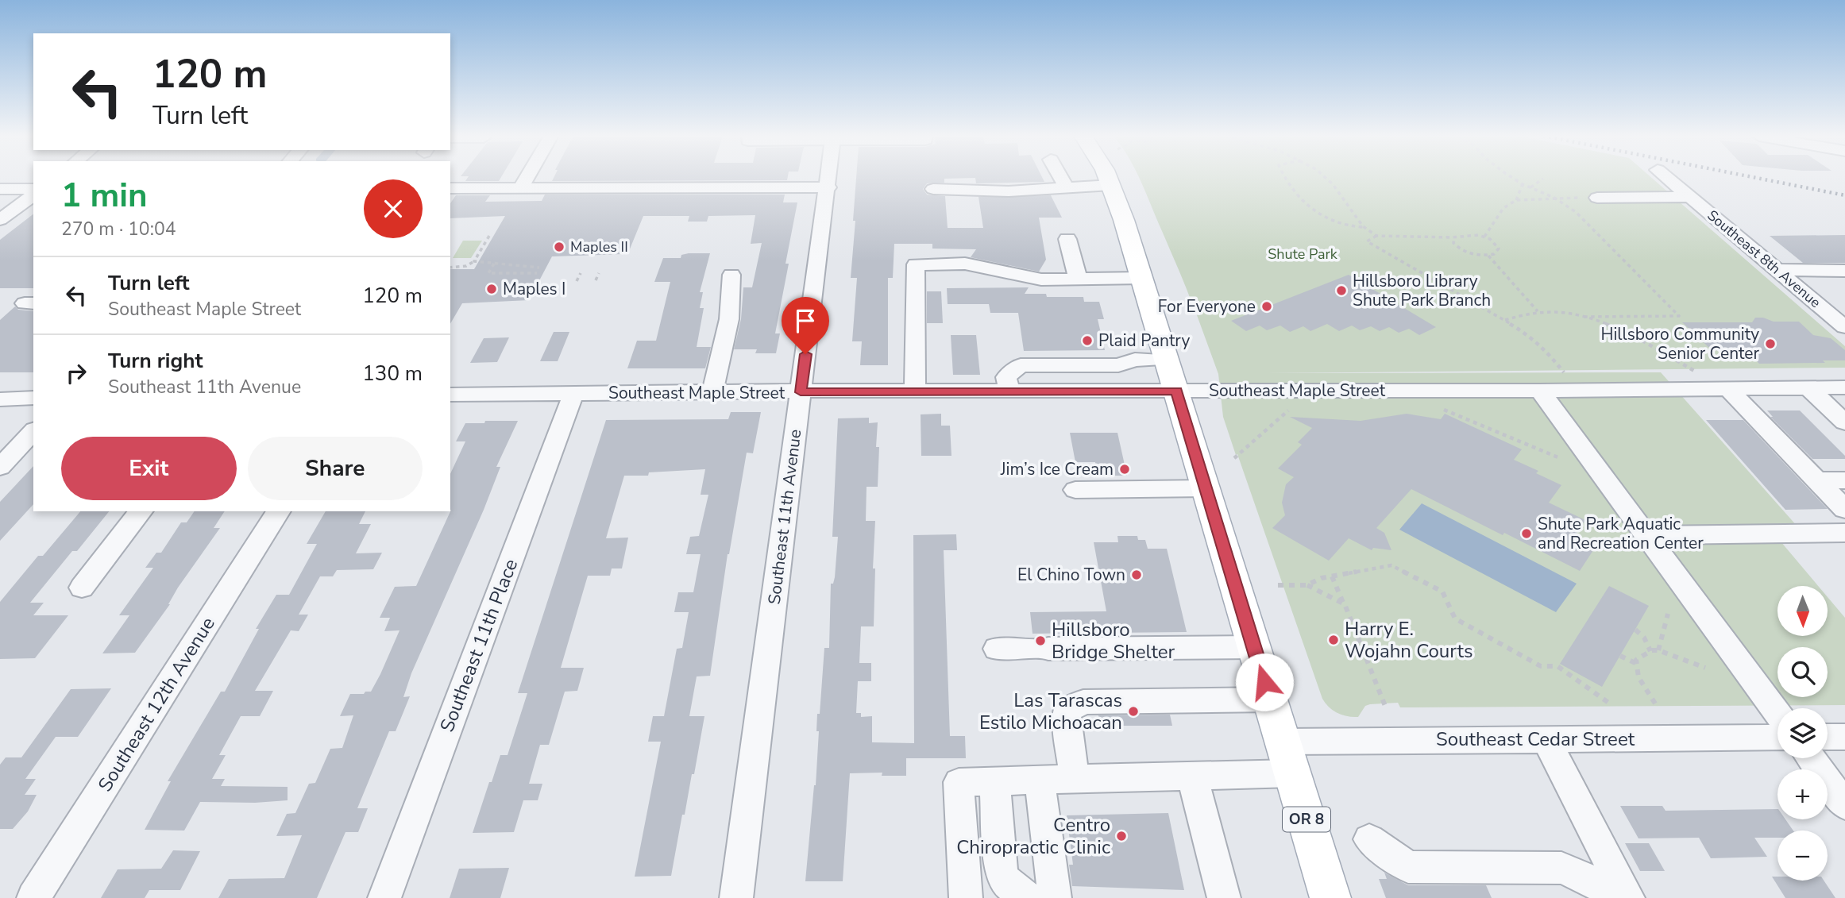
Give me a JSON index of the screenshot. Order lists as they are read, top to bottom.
{
  "streets": {
    "main road": ["OR 8"],
    "street": [
      "Southeast 8th Avenue",
      "Southeast Maple Street",
      "Southeast 11th Avenue",
      "Southeast 11th Place",
      "Southeast 12th Avenue",
      "Southeast Cedar Street"
    ]
  },
  "crossings": [
    ["Southeast Maple Street", "Southeast 11th Avenue"],
    ["Southeast Maple Street", "Southeast 11th Place"],
    ["Southeast Maple Street", "OR 8"],
    ["Southeast Cedar Street", "OR 8"]
  ],
  "parks": ["Shute Park"],
  "places": [
    "Maples II",
    "Maples I",
    "Hillsboro Library Shute Park Branch",
    "For Everyone",
    "Plaid Pantry",
    "Hillsboro Community Senior Center",
    "Jim’s Ice Cream",
    "Shute Park Aquatic and Recreation Center",
    "El Chino Town",
    "Harry E. Wojahn Courts",
    "Hillsboro Bridge Shelter",
    "Las Tarascas Estilo Michoacan",
    "Centro Chiropractic Clinic"
  ],
  "north": "bottom",
  "page": {
    "turn": ["120 m", "Turn left"],
    "heading": ["1 min", "270 m · 10:04"],
    "list": [
      {
        "name": "Turn left",
        "note": "Southeast Maple Street",
        "value": "120 m"
      },
      {
        "name": "Turn right",
        "note": "Southeast 11th Avenue",
        "value": "130 m"
      }
    ],
    "buttons": ["Exit", "Share"],
    "map_buttons": ["+", "−"]
  }
}
